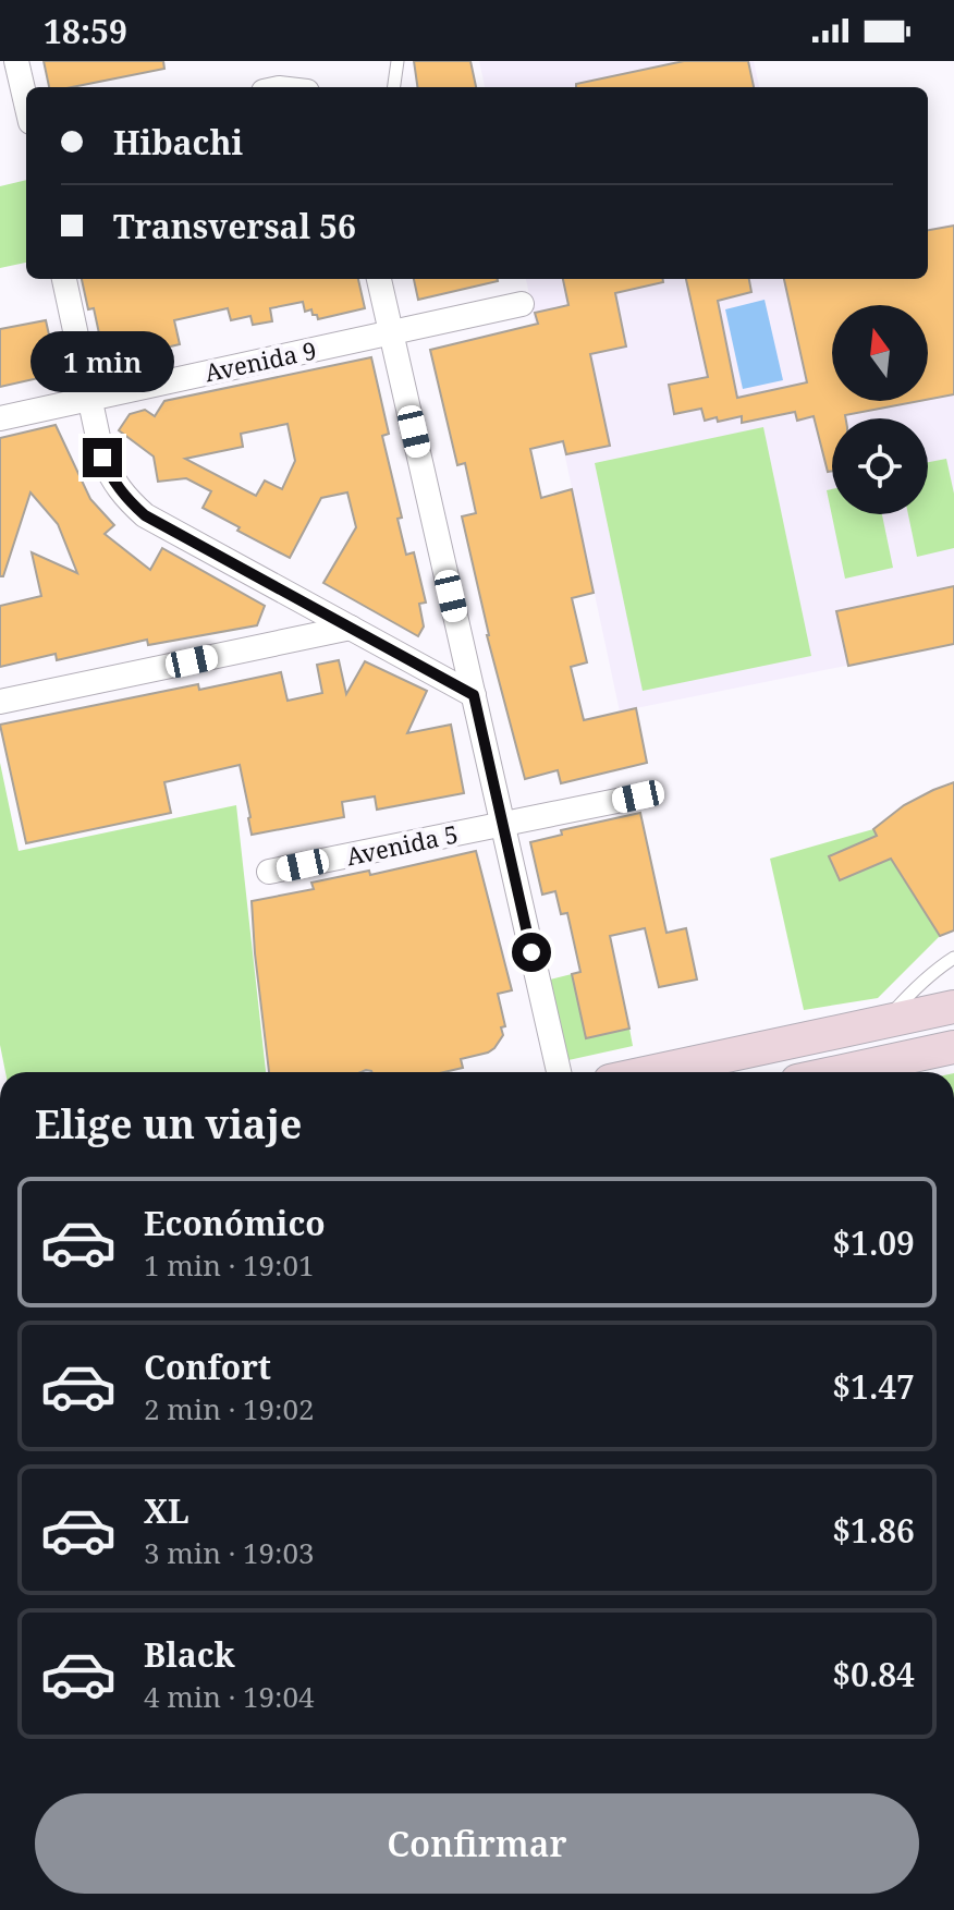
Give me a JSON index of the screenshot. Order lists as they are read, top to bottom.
{
  "streets": {
    "street": ["Avenida 9", "Avenida 5"]
  },
  "north": "top",
  "page": {
    "status": "18:59",
    "banner": ["Hibachi", "Transversal 56"],
    "bubble": "1 min",
    "heading": "Elige un viaje",
    "list": [
      {
        "name": "Económico",
        "note": "1 min · 19:01",
        "value": "$1.09"
      },
      {
        "name": "Confort",
        "note": "2 min · 19:02",
        "value": "$1.47"
      },
      {
        "name": "XL",
        "note": "3 min · 19:03",
        "value": "$1.86"
      },
      {
        "name": "Black",
        "note": "4 min · 19:04",
        "value": "$0.84"
      }
    ],
    "buttons": "Confirmar"
  }
}
